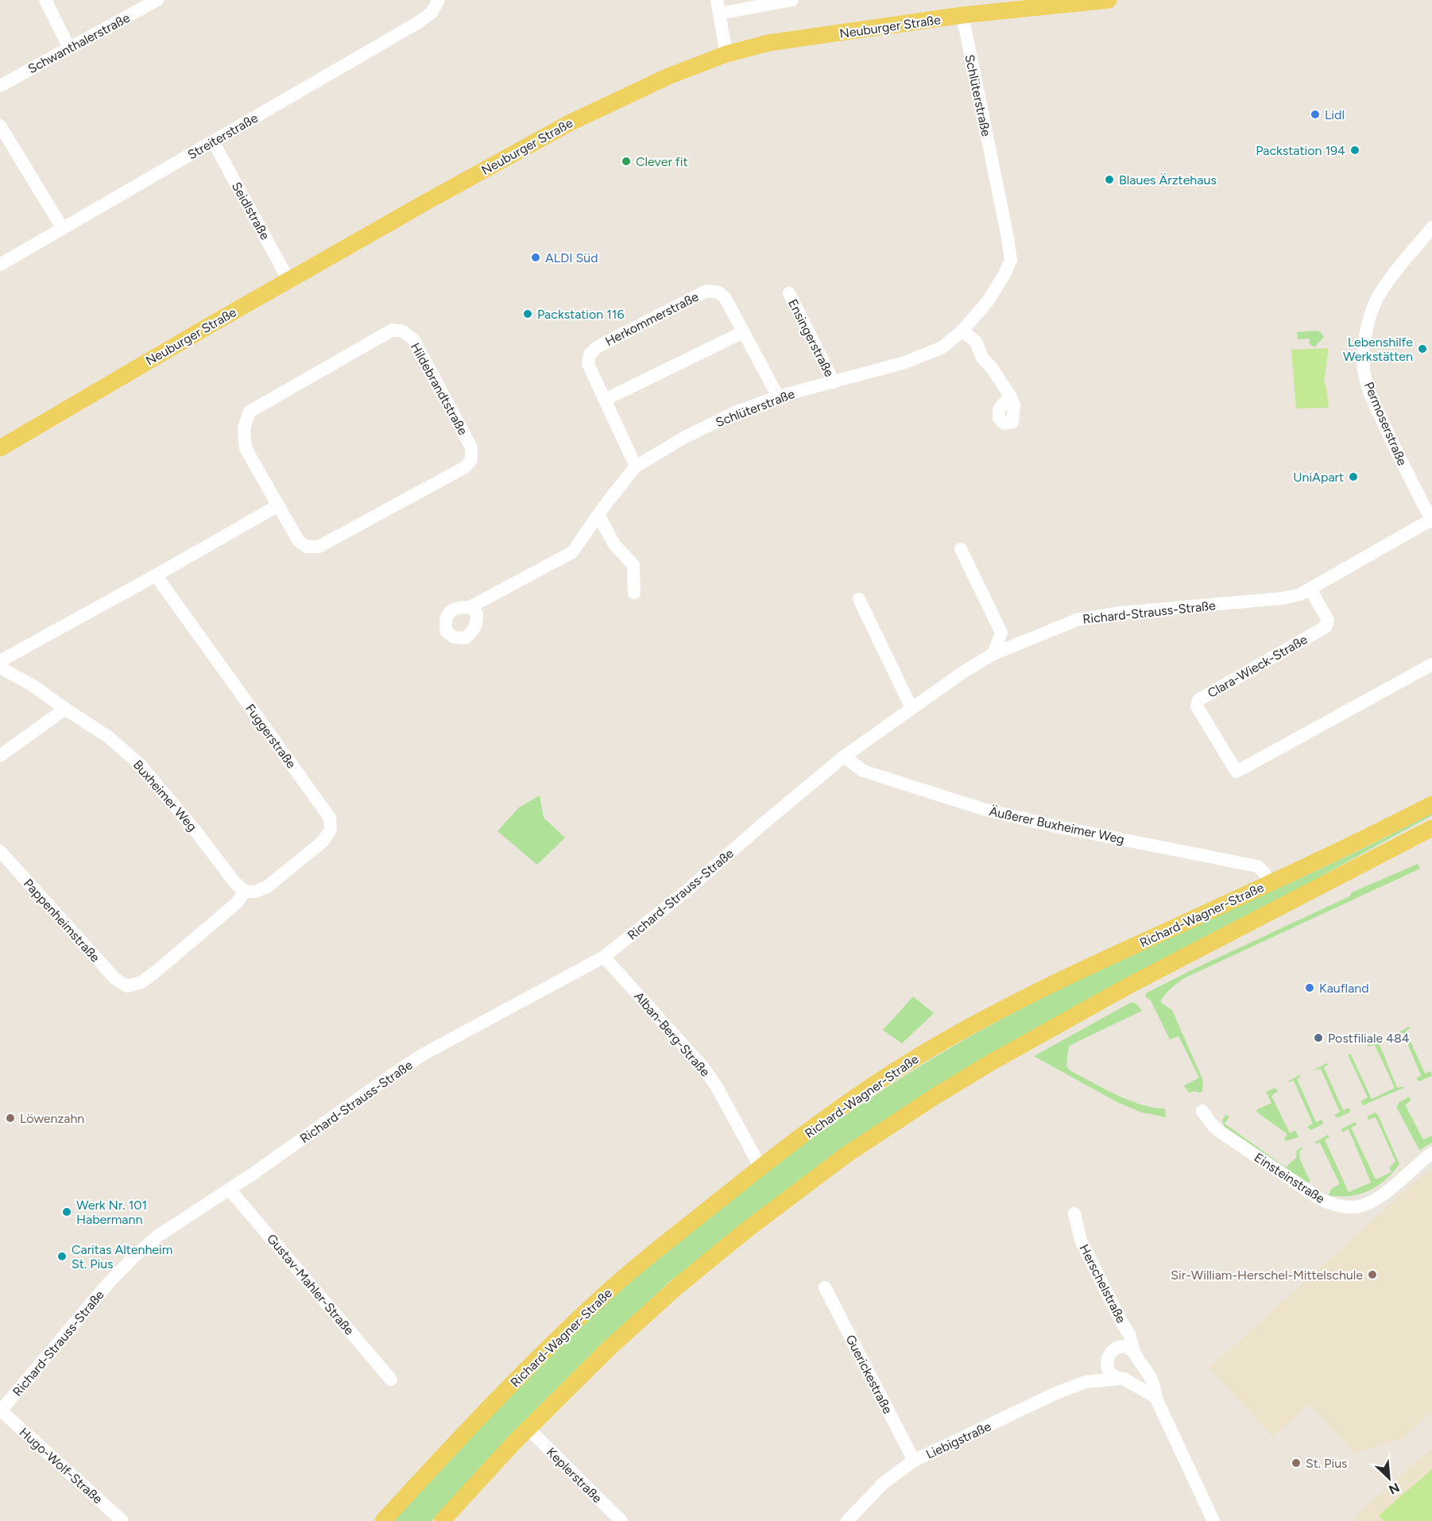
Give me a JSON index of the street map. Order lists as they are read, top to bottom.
{
  "streets": {
    "main road": ["Neuburger Straße", "Richard-Wagner-Straße"],
    "street": [
      "Schwanthalerstraße",
      "Schlüterstraße",
      "Streiterstraße",
      "Seidlstraße",
      "Herkommerstraße",
      "Ensingerstraße",
      "Hildebrandtstraße",
      "Permoserstraße",
      "Richard-Strauss-Straße",
      "Clara-Wieck-Straße",
      "Fuggerstraße",
      "Buxheimer Weg",
      "Äußerer Buxheimer Weg",
      "Pappenheimstraße",
      "Alban-Berg-Straße",
      "Einsteinstraße",
      "Herschelstraße",
      "Gustav-Mahler-Straße",
      "Guerickestraße",
      "Liebigstraße",
      "Hugo-Wolf-Straße",
      "Keplerstraße"
    ]
  },
  "crossings": [
    ["Neuburger Straße", "Schlüterstraße"],
    ["Neuburger Straße", "Seidlstraße"],
    ["Schlüterstraße", "Herkommerstraße"],
    ["Schlüterstraße", "Ensingerstraße"],
    ["Streiterstraße", "Seidlstraße"],
    ["Permoserstraße", "Richard-Strauss-Straße"],
    ["Richard-Strauss-Straße", "Clara-Wieck-Straße"],
    ["Richard-Strauss-Straße", "Äußerer Buxheimer Weg"],
    ["Richard-Strauss-Straße", "Alban-Berg-Straße"],
    ["Richard-Strauss-Straße", "Gustav-Mahler-Straße"],
    ["Richard-Strauss-Straße", "Hugo-Wolf-Straße"],
    ["Fuggerstraße", "Buxheimer Weg"],
    ["Fuggerstraße", "Pappenheimstraße"],
    ["Buxheimer Weg", "Pappenheimstraße"],
    ["Äußerer Buxheimer Weg", "Richard-Wagner-Straße"],
    ["Richard-Wagner-Straße", "Alban-Berg-Straße"],
    ["Richard-Wagner-Straße", "Keplerstraße"],
    ["Herschelstraße", "Liebigstraße"],
    ["Guerickestraße", "Liebigstraße"]
  ],
  "places": [
    "Lidl",
    "Packstation 194",
    "Clever fit",
    "Blaues Ärztehaus",
    "ALDI Süd",
    "Packstation 116",
    "Lebenshilfe Werkstätten",
    "UniApart",
    "Kaufland",
    "Postfiliale 484",
    "Löwenzahn",
    "Werk Nr. 101 Habermann",
    "Caritas Altenheim St. Pius",
    "Sir-William-Herschel-Mittelschule",
    "St. Pius"
  ],
  "north": "bottom right"
}
